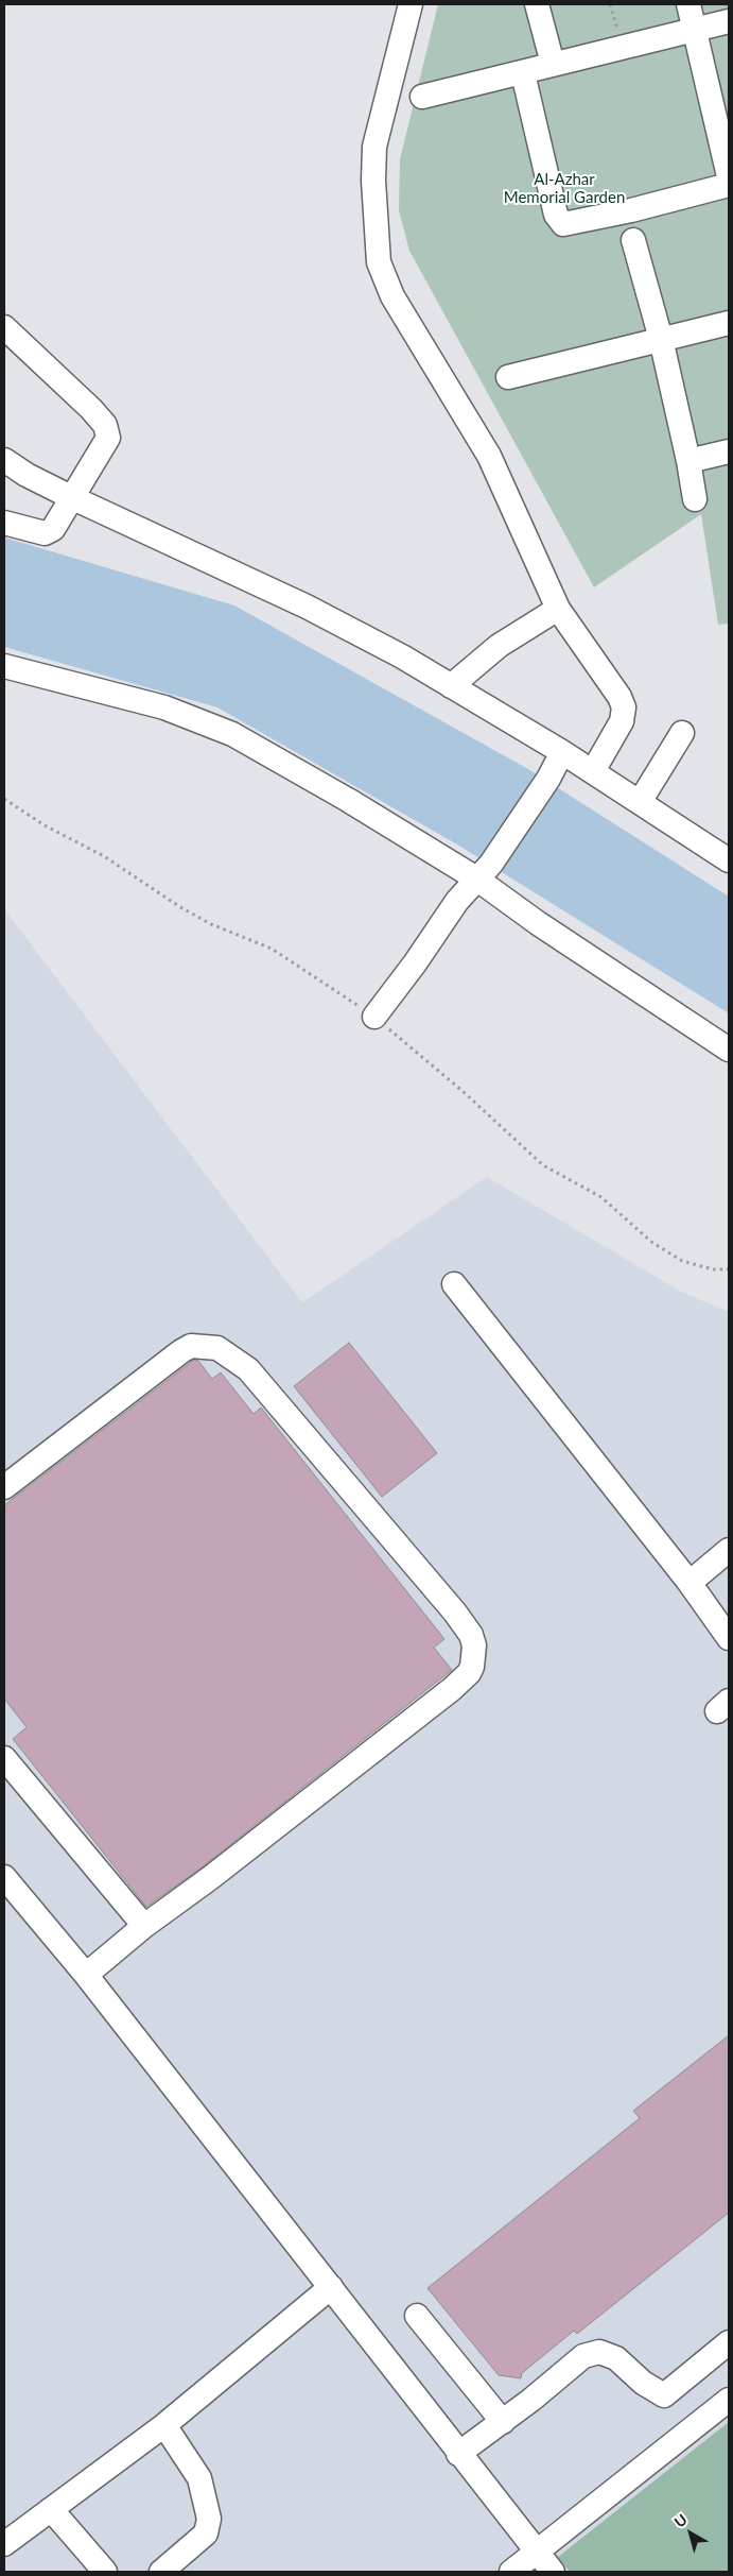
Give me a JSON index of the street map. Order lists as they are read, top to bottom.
{
  "parks": ["Al-Azhar Memorial Garden"],
  "north": "top left"
}
